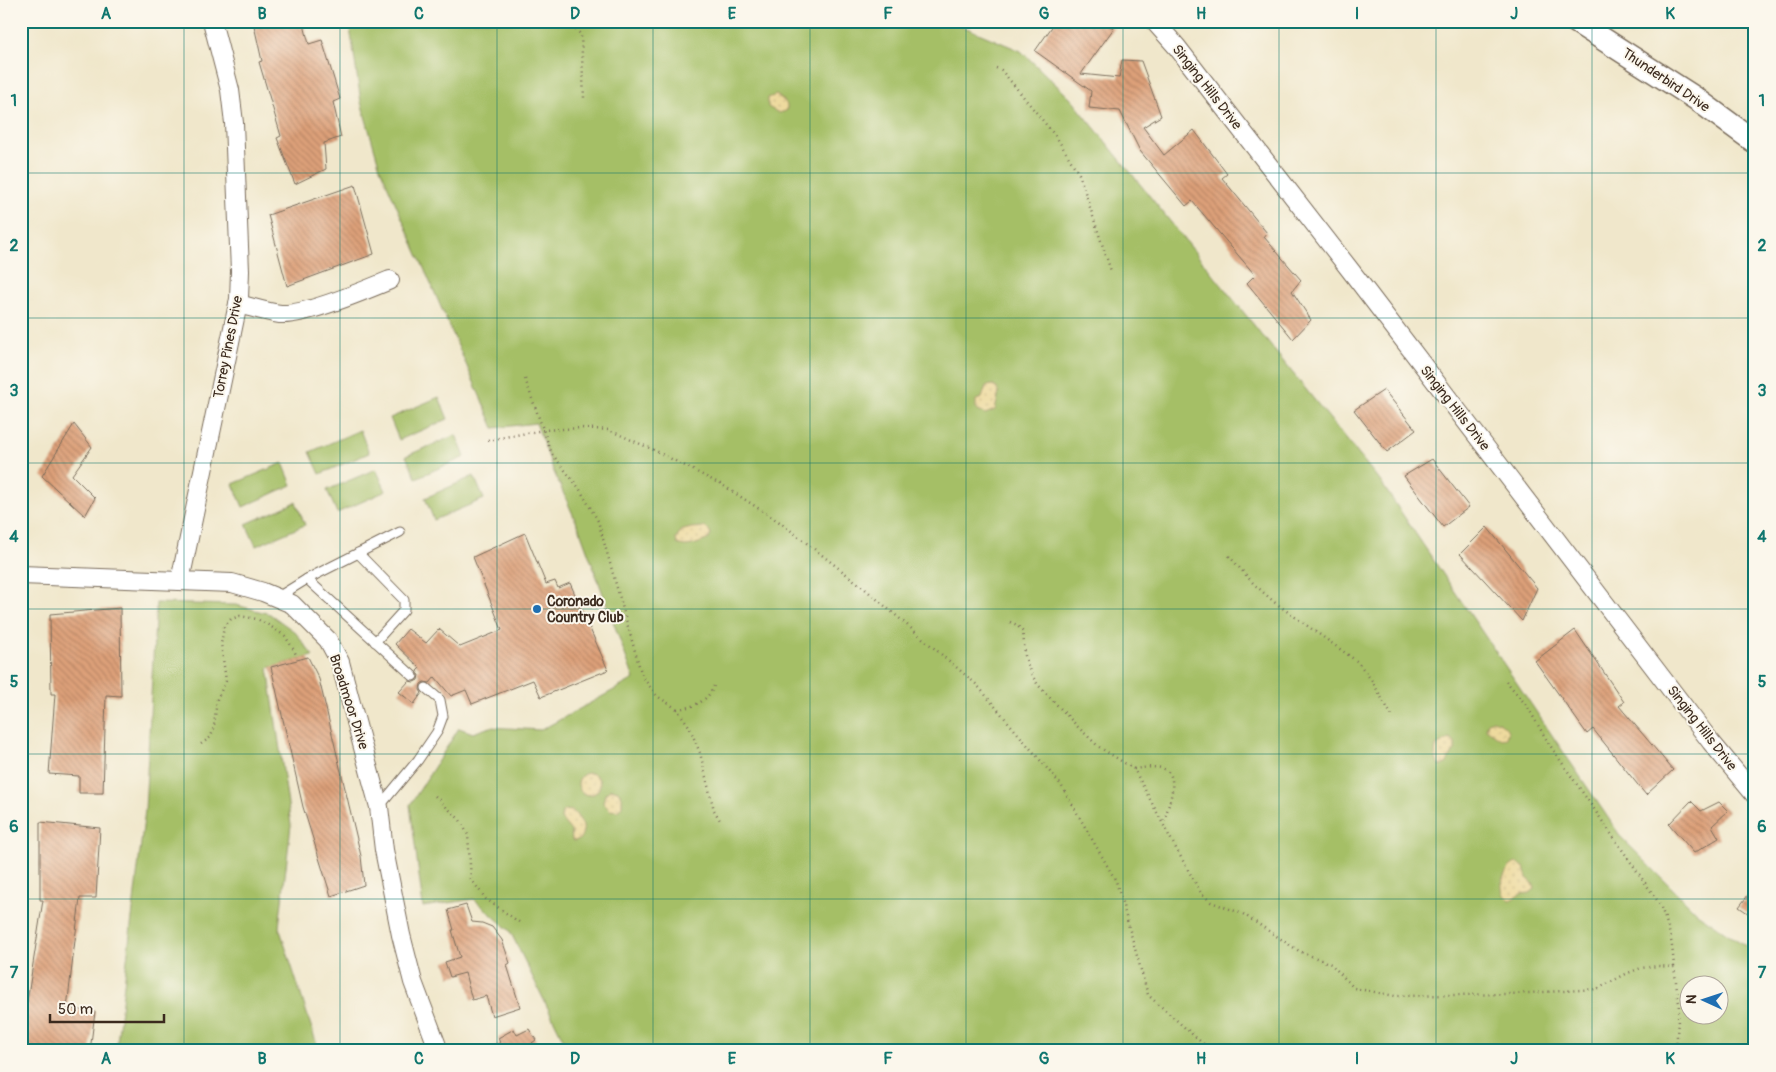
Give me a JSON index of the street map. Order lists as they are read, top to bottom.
{
  "streets": {
    "street": [
      "Thunderbird Drive",
      "Singing Hills Drive",
      "Torrey Pines Drive",
      "Broadmoor Drive"
    ]
  },
  "crossings": [
    ["Torrey Pines Drive", "Broadmoor Drive"]
  ],
  "places": ["Coronado Country Club"],
  "scale_bar": "50 m",
  "north": "left",
  "grid": {
    "columns": [
      "A",
      "B",
      "C",
      "D",
      "E",
      "F",
      "G",
      "H",
      "I",
      "J",
      "K"
    ],
    "rows": [
      "1",
      "2",
      "3",
      "4",
      "5",
      "6",
      "7"
    ]
  }
}
